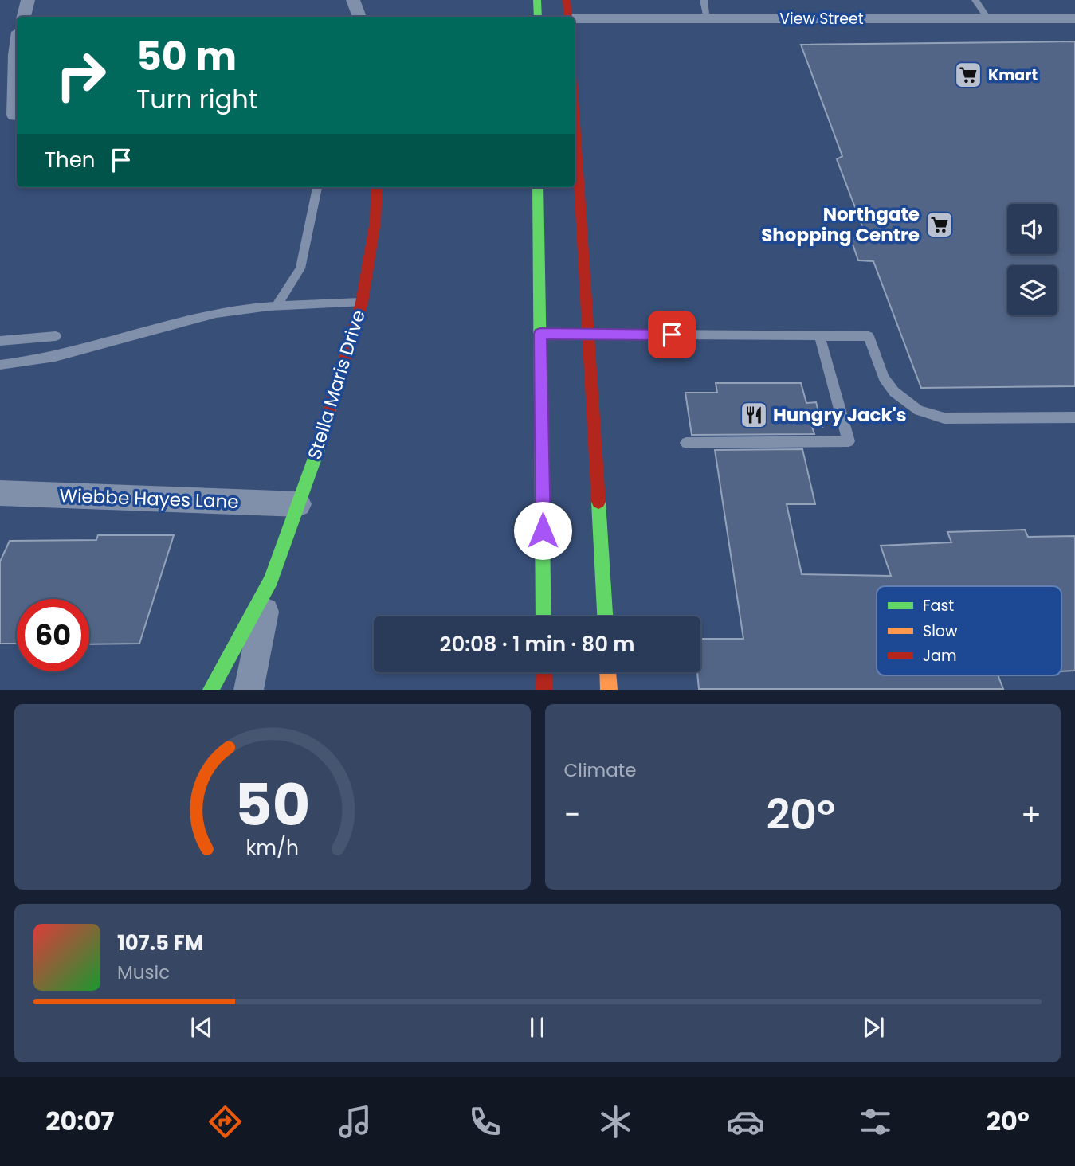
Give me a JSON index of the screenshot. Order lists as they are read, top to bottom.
{
  "streets": {
    "main road": ["Stella Maris Drive"],
    "street": ["View Street", "Wiebbe Hayes Lane"]
  },
  "crossings": [
    ["Stella Maris Drive", "Wiebbe Hayes Lane"]
  ],
  "places": {
    "supermarket": ["Kmart", "Northgate Shopping Centre"],
    "restaurant": ["Hungry Jack's"]
  },
  "legend": ["Fast", "Slow", "Jam"],
  "page": {
    "turn": ["50 m", "Turn right"],
    "then": "Then",
    "limit": "60",
    "trip": "20:08 · 1 min · 80 m",
    "tile": "Climate",
    "heat": ["−", "20°", "+"],
    "song": ["107.5 FM", "Music"],
    "tabs": ["20:07", "20°"],
    "gauge": ["50", "km/h"]
  }
}
